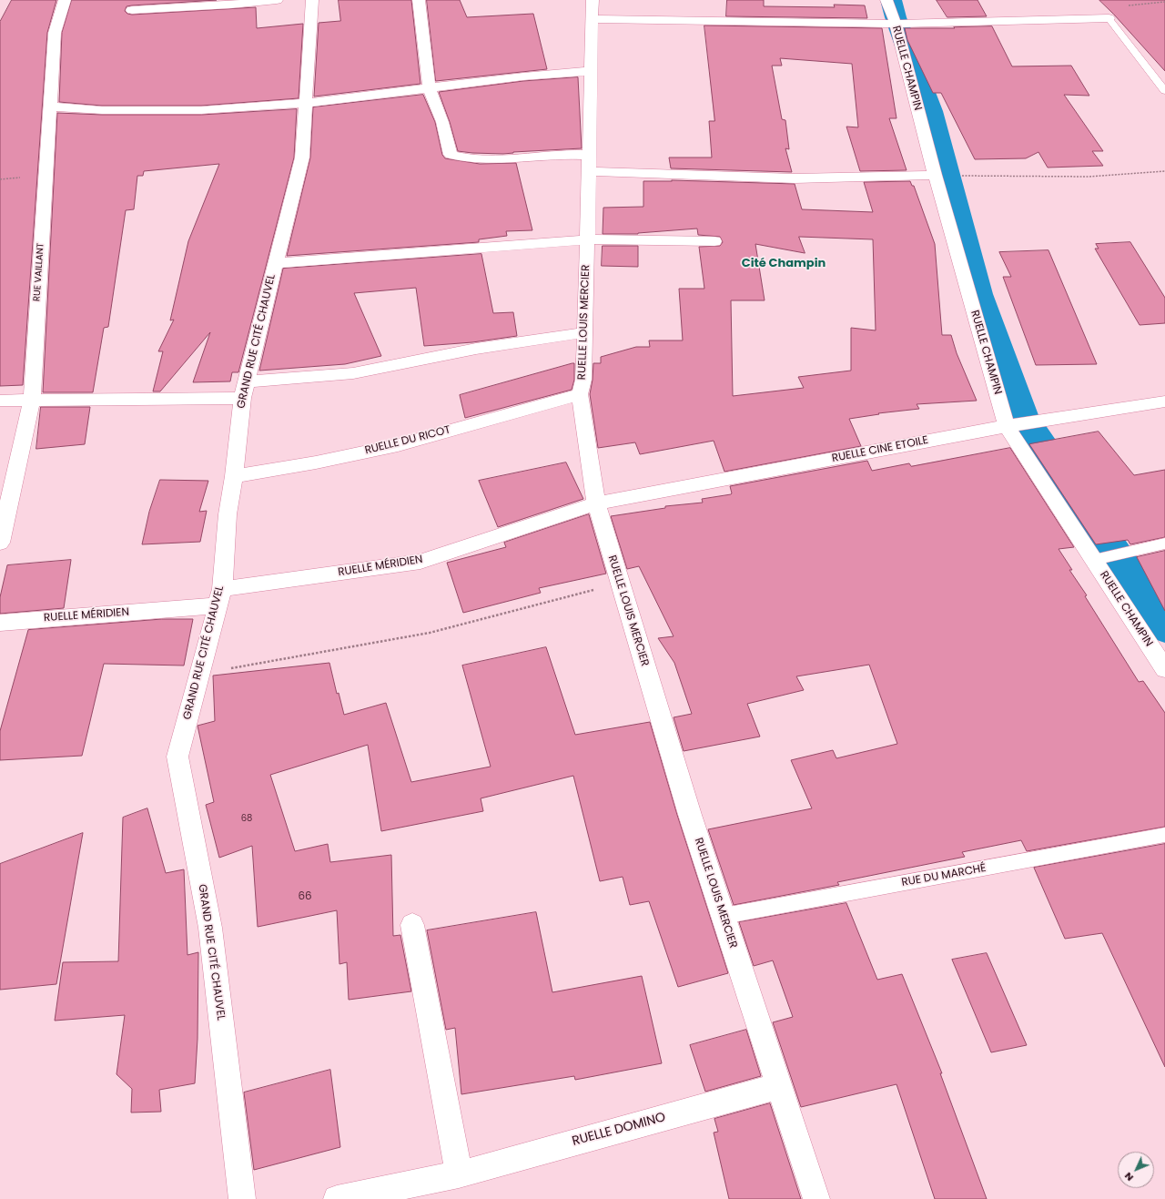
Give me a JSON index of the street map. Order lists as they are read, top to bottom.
{
  "streets": {
    "street": [
      "RUELLE CHAMPIN",
      "RUE VAILLANT",
      "RUELLE LOUIS MERCIER",
      "GRAND RUE CITÉ CHAUVEL",
      "RUELLE DU RICOT",
      "RUELLE CINE ETOILE",
      "RUELLE MÉRIDIEN",
      "RUELLE DOMINO"
    ],
    "lane": ["RUE DU MARCHÉ"]
  },
  "crossings": [
    ["RUELLE CHAMPIN", "RUELLE CINE ETOILE"],
    ["RUELLE LOUIS MERCIER", "RUELLE DU RICOT"],
    ["RUELLE LOUIS MERCIER", "RUELLE CINE ETOILE"],
    ["RUELLE LOUIS MERCIER", "RUELLE MÉRIDIEN"],
    ["RUELLE LOUIS MERCIER", "RUE DU MARCHÉ"],
    ["RUELLE LOUIS MERCIER", "RUELLE DOMINO"],
    ["GRAND RUE CITÉ CHAUVEL", "RUELLE DU RICOT"],
    ["GRAND RUE CITÉ CHAUVEL", "RUELLE MÉRIDIEN"],
    ["RUELLE CINE ETOILE", "RUELLE MÉRIDIEN"]
  ],
  "districts": ["Cité Champin"],
  "house_numbers": ["68", "66"],
  "north": "bottom left"
}
